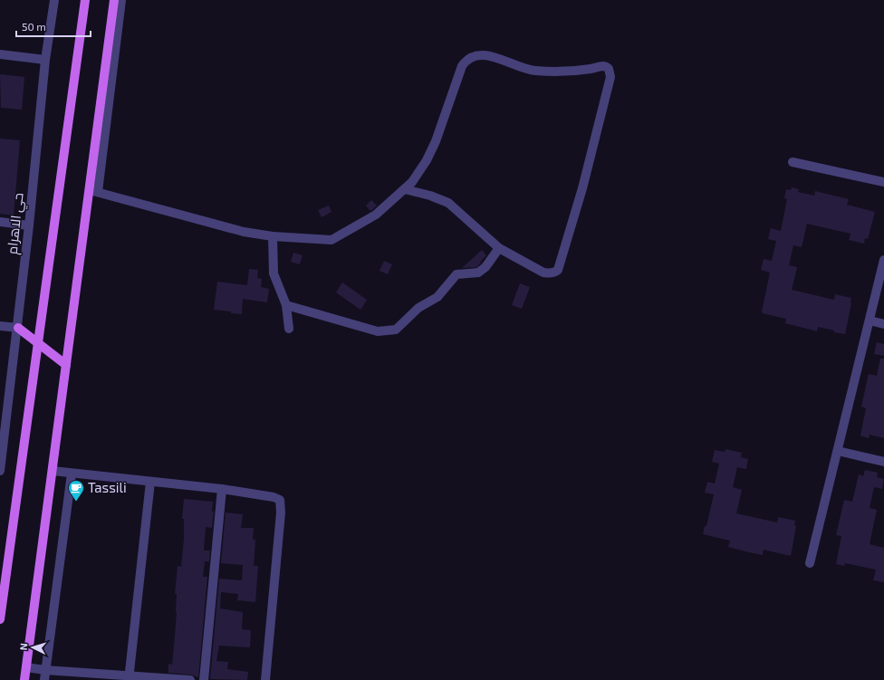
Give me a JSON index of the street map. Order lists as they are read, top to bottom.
{
  "streets": {
    "street": ["حي الاهرام"]
  },
  "places": {
    "cafe": ["Tassili"]
  },
  "scale_bar": "50 m",
  "north": "left"
}
